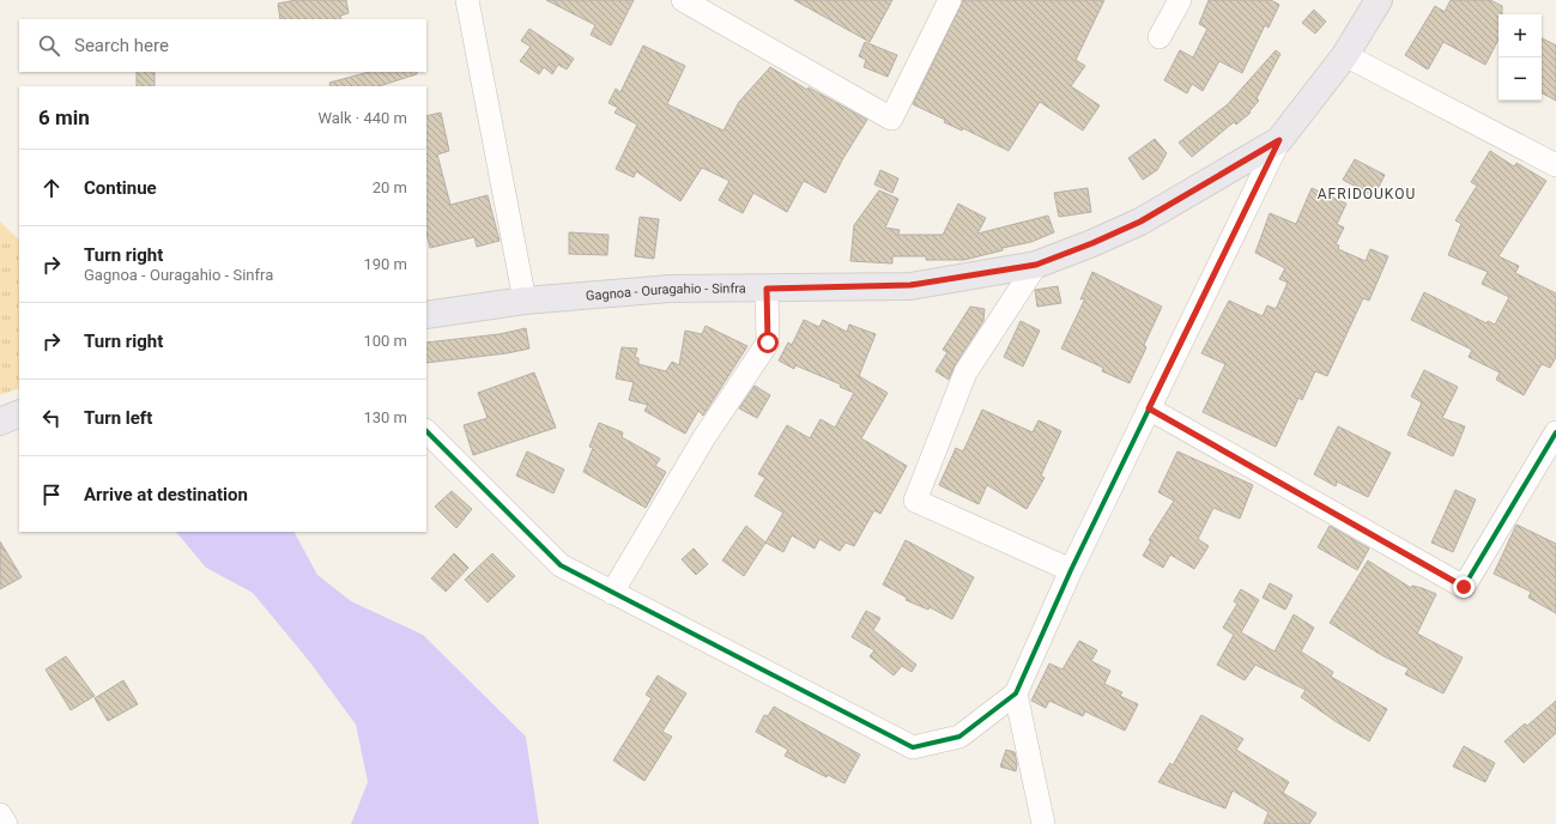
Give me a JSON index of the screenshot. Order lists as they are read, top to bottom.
{
  "streets": {
    "main road": ["Gagnoa - Ouragahio - Sinfra"]
  },
  "districts": ["AFRIDOUKOU"],
  "page": {
    "map_buttons": ["+", "−"],
    "search": "Search here",
    "heading": ["6 min", "Walk · 440 m"],
    "list": [
      ["Continue", "20 m"],
      ["Turn right", "Gagnoa - Ouragahio - Sinfra", "190 m"],
      ["Turn right", "100 m"],
      ["Turn left", "130 m"],
      "Arrive at destination"
    ]
  }
}
